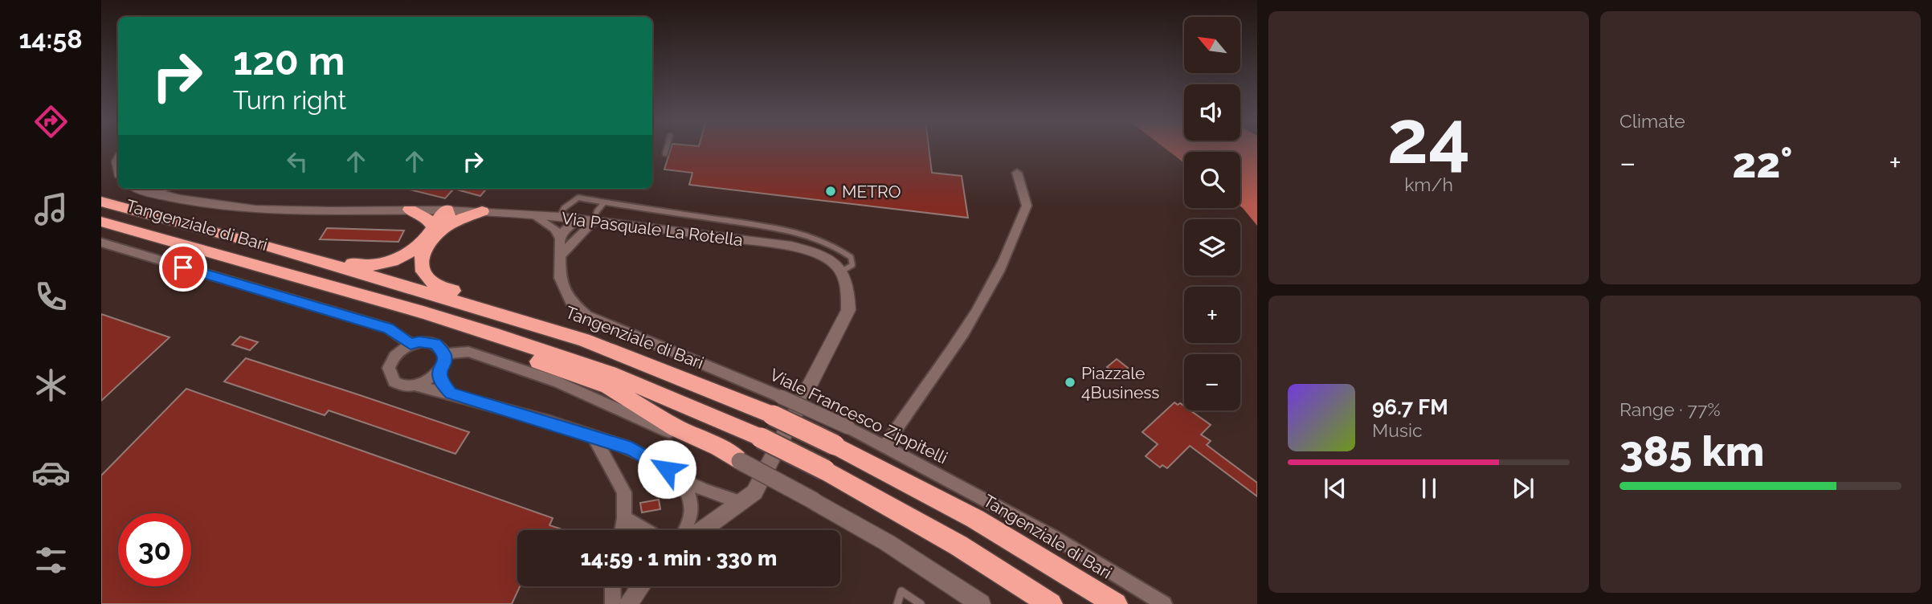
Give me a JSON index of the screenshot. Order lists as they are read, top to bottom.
{
  "streets": {
    "highway": ["Tangenziale di Bari"],
    "street": ["Via Pasquale La Rotella", "Viale Francesco Zippitelli"]
  },
  "places": ["METRO", "Piazzale 4Business"],
  "north": "top left",
  "page": {
    "tabs": "14:58",
    "tile": [
      ["24", "km/h"],
      "Climate",
      ["Range · 77%", "385 km"]
    ],
    "map_buttons": ["+", "−"],
    "turn": ["120 m", "Turn right"],
    "heat": ["−", "22°", "+"],
    "song": ["96.7 FM", "Music"],
    "limit": "30",
    "trip": "14:59 · 1 min · 330 m"
  }
}
